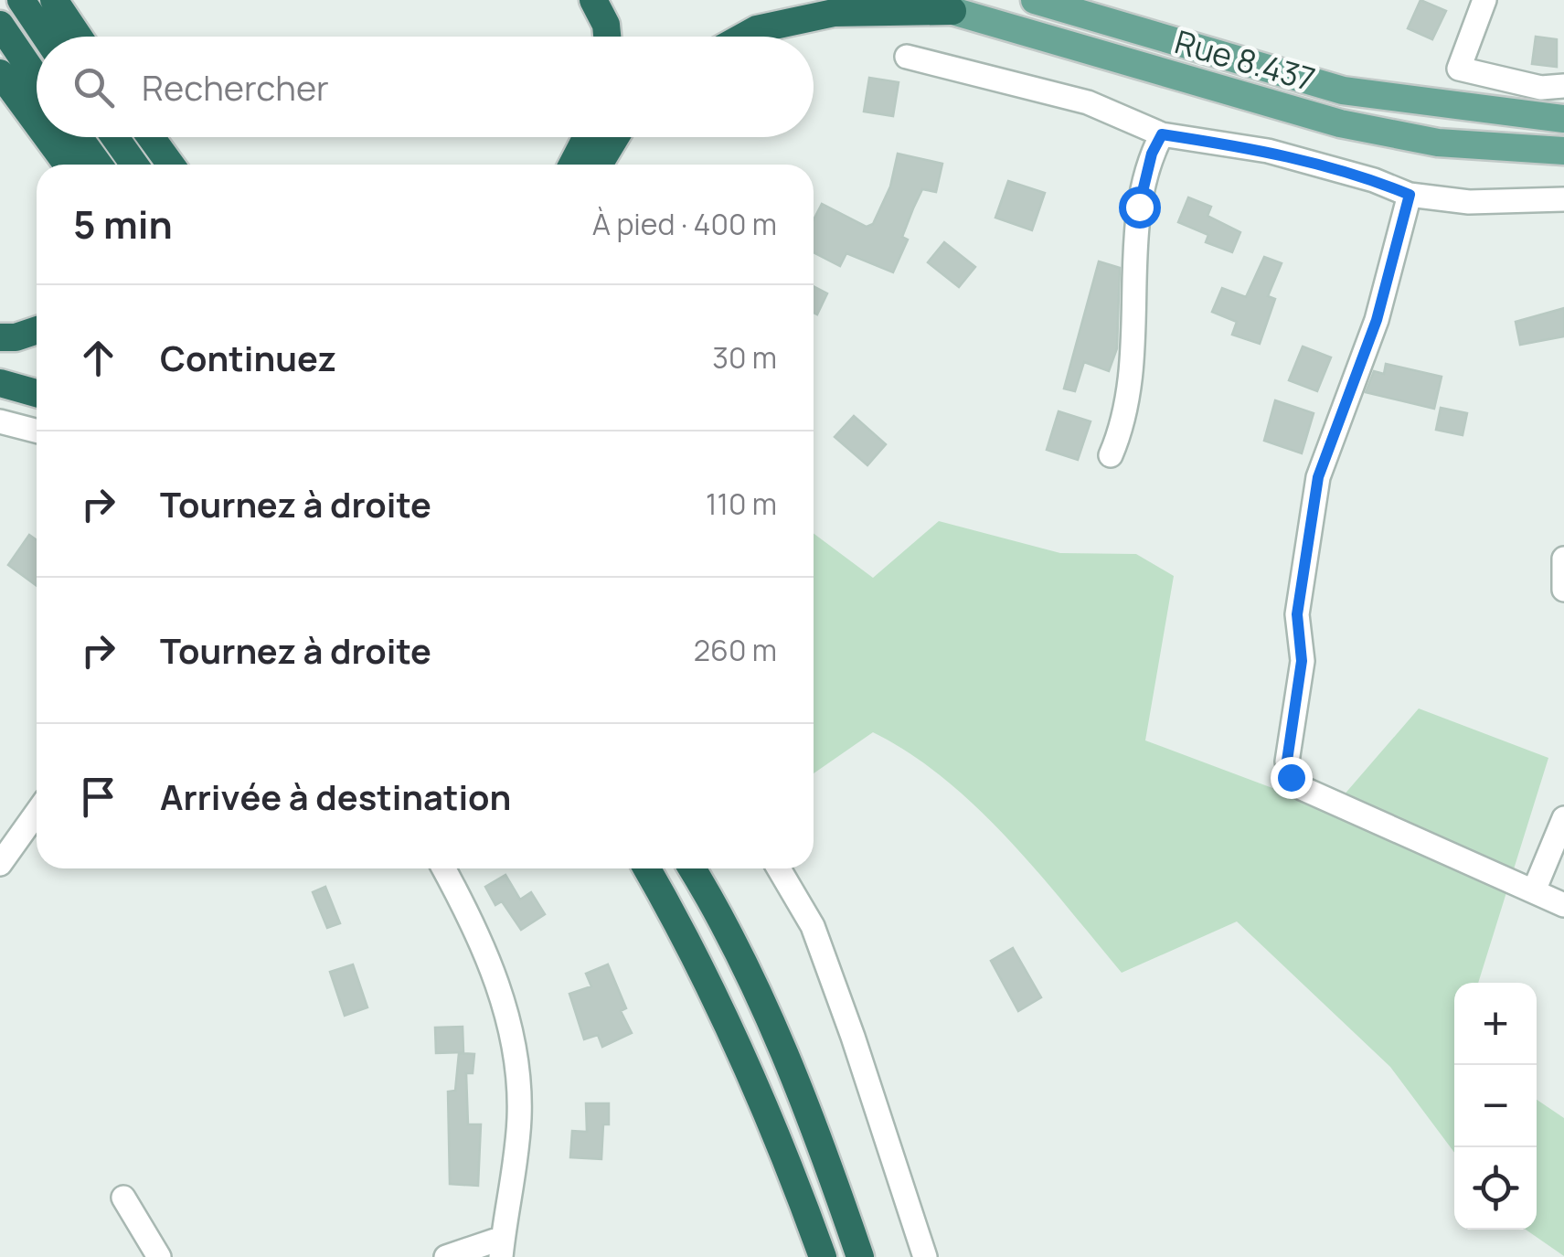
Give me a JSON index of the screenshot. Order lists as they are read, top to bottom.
{
  "streets": {
    "main road": ["Rue 8.437"]
  },
  "page": {
    "search": "Rechercher",
    "heading": ["5 min", "À pied · 400 m"],
    "list": [
      ["Continuez", "30 m"],
      ["Tournez à droite", "110 m"],
      ["Tournez à droite", "260 m"],
      "Arrivée à destination"
    ],
    "map_buttons": ["+", "−"]
  }
}
